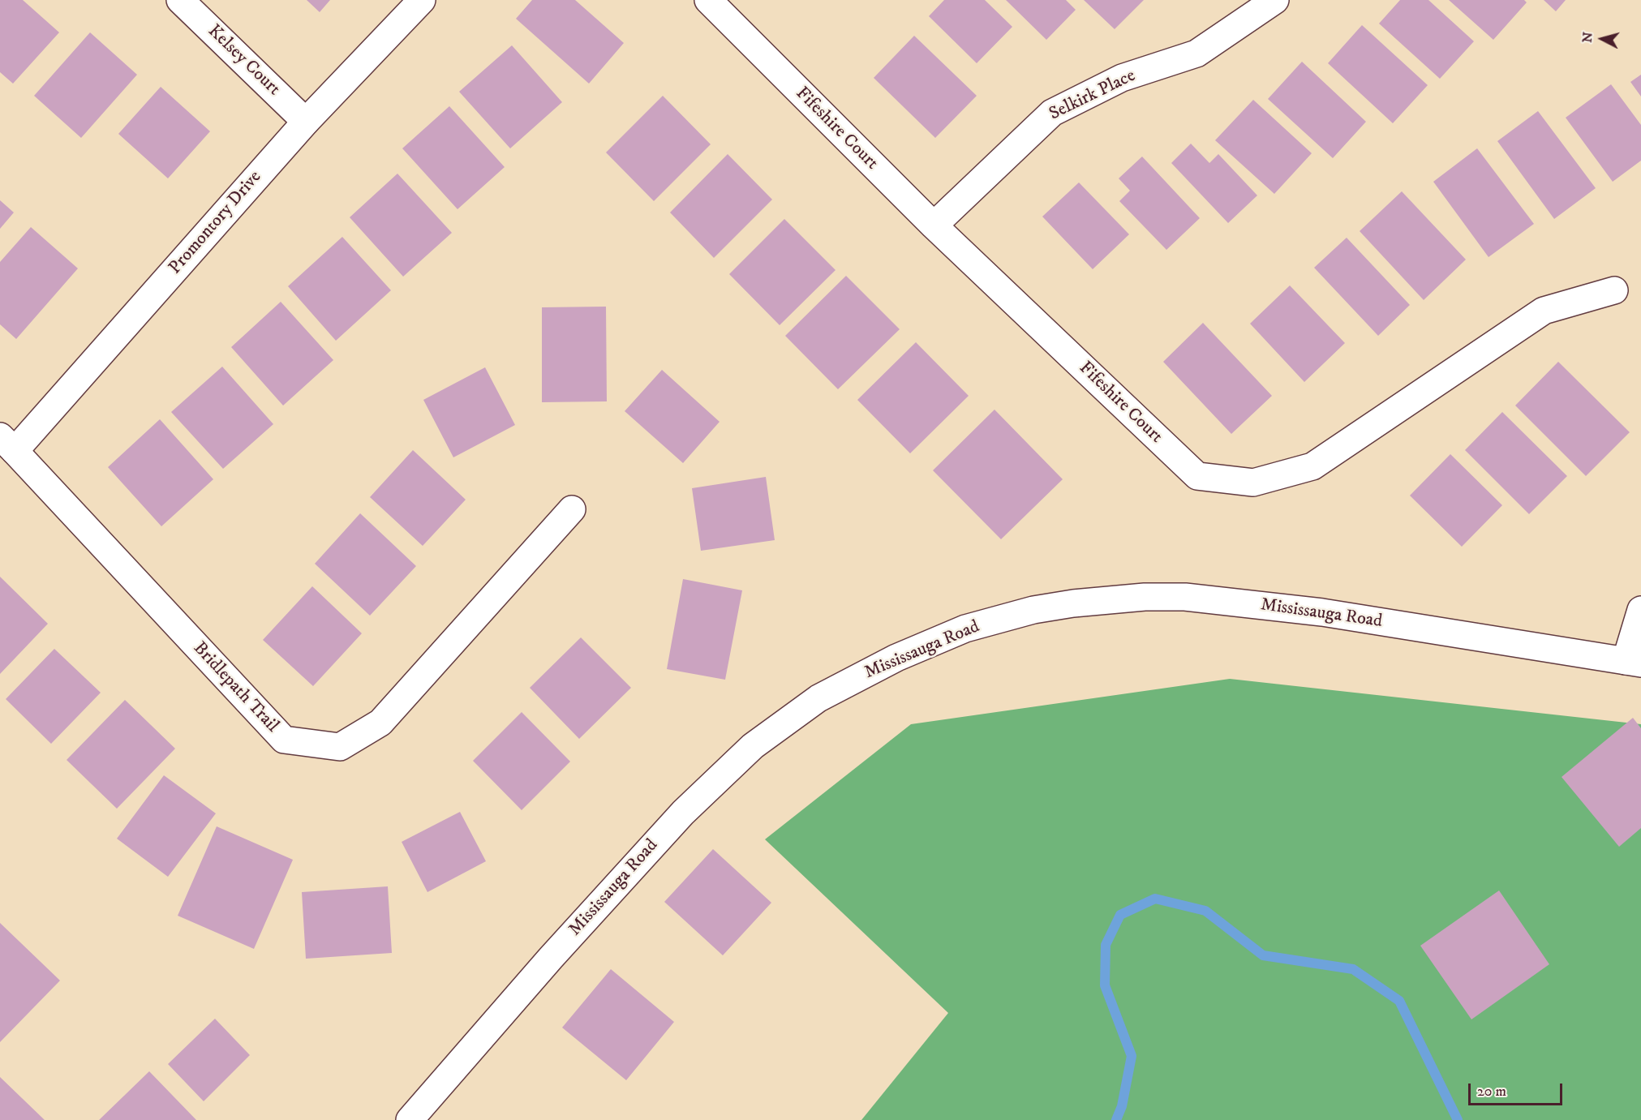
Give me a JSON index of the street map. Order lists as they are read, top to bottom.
{
  "streets": {
    "street": [
      "Kelsey Court",
      "Selkirk Place",
      "Fifeshire Court",
      "Promontory Drive",
      "Mississauga Road",
      "Bridlepath Trail"
    ]
  },
  "crossings": [
    ["Kelsey Court", "Promontory Drive"],
    ["Selkirk Place", "Fifeshire Court"],
    ["Promontory Drive", "Bridlepath Trail"]
  ],
  "scale_bar": "20 m",
  "north": "left"
}
